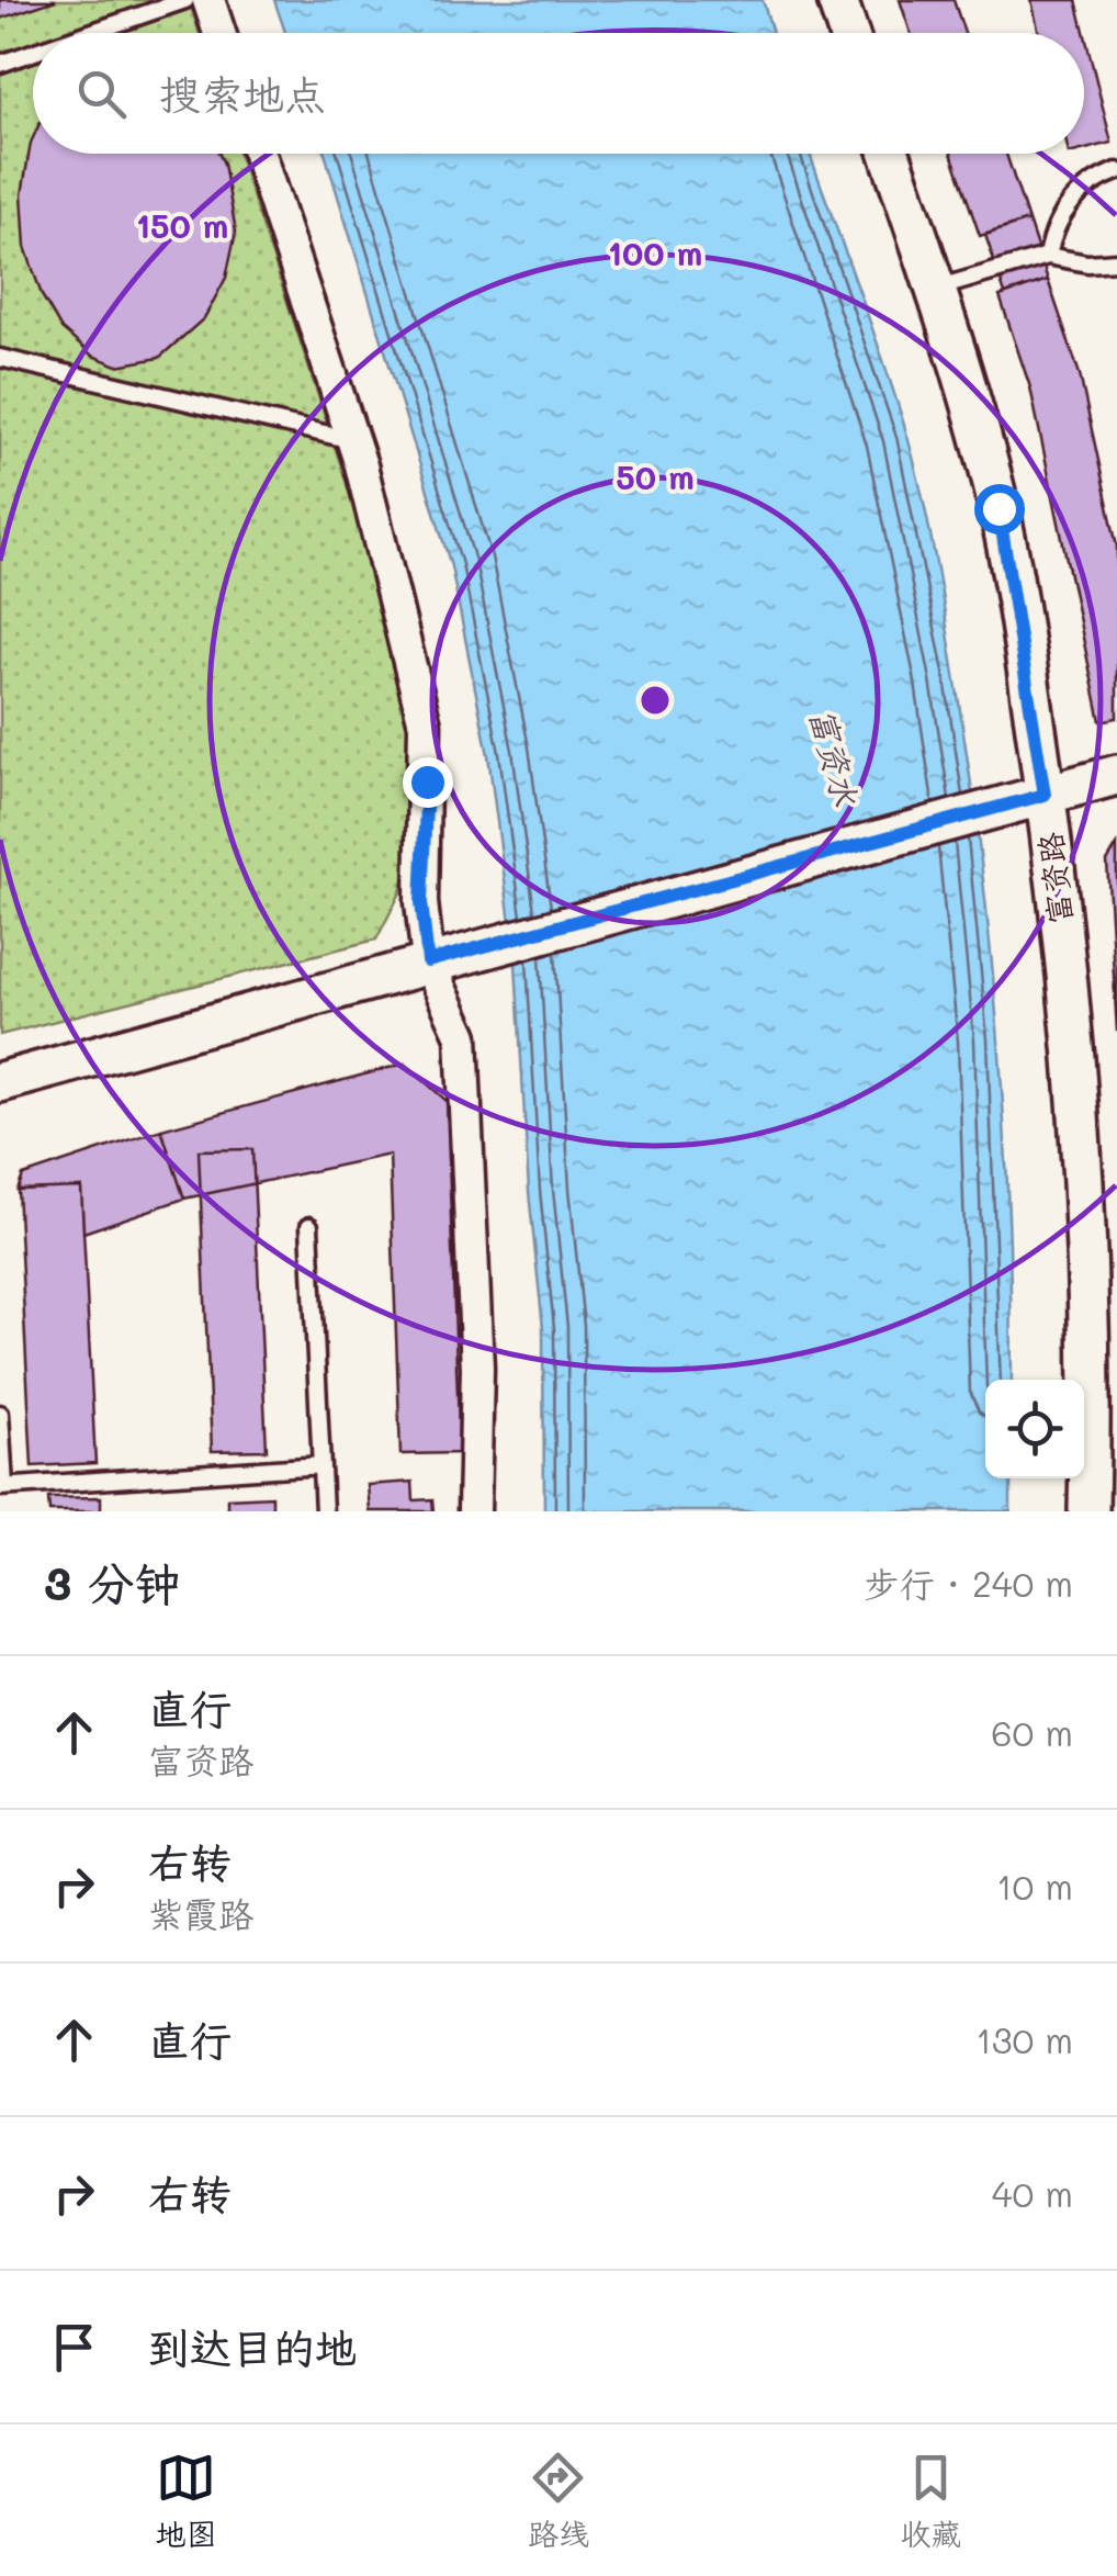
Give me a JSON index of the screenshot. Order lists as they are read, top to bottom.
{
  "streets": {
    "street": ["富资路"]
  },
  "water": ["富资水"],
  "page": {
    "search": "搜索地点",
    "heading": ["3 分钟", "步行 · 240 m"],
    "list": [
      ["直行", "富资路", "60 m"],
      ["右转", "紫霞路", "10 m"],
      ["直行", "130 m"],
      ["右转", "40 m"],
      "到达目的地"
    ],
    "nav": ["地图", "路线", "收藏"]
  },
  "rings": ["150 m", "100 m", "50 m"]
}
